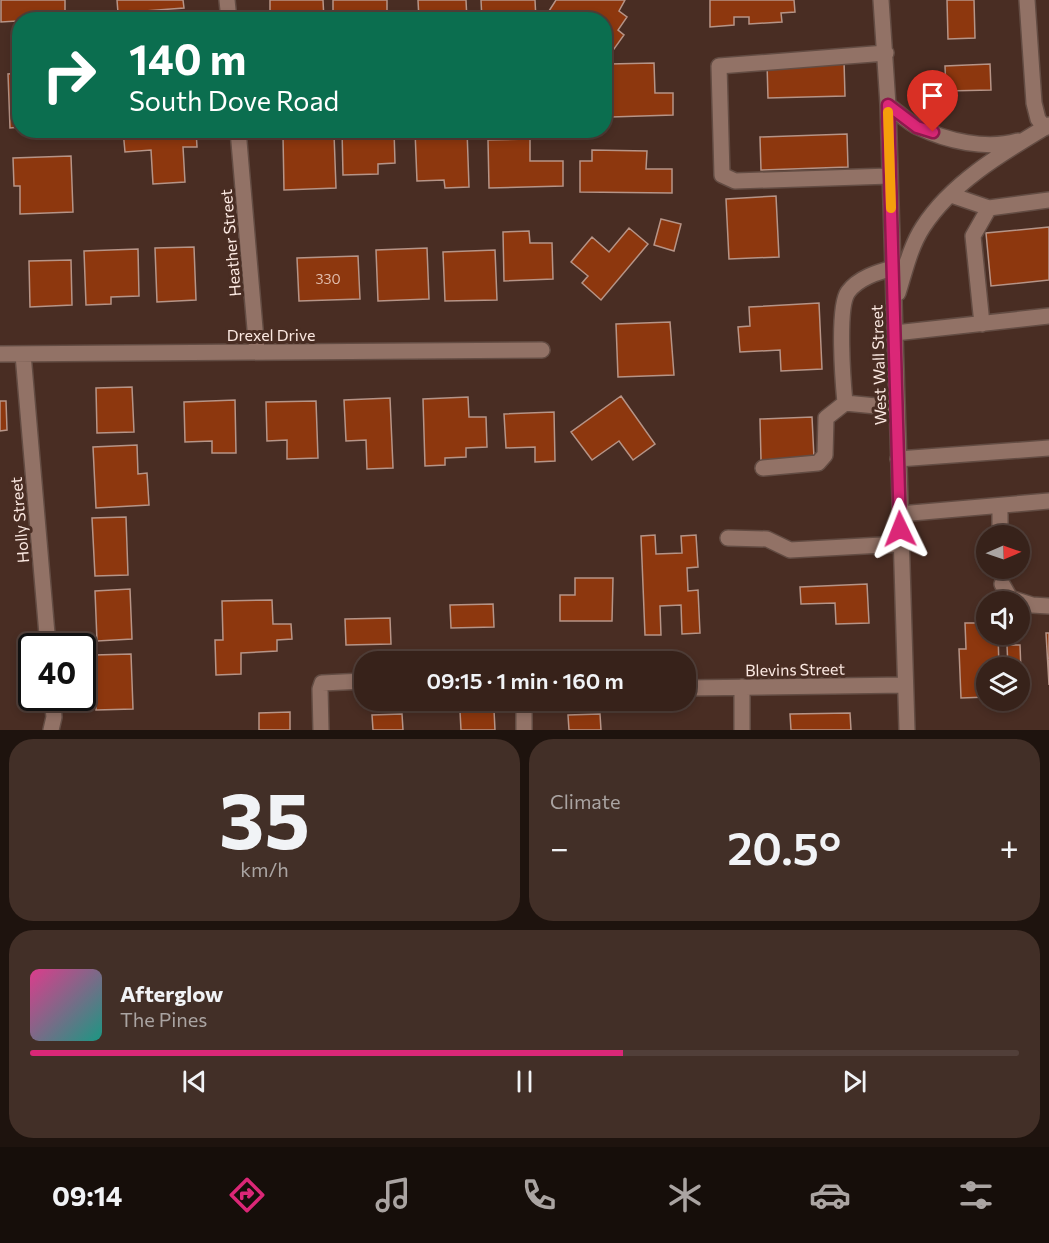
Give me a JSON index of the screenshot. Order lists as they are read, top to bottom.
{
  "streets": {
    "street": [
      "Heather Street",
      "Drexel Drive",
      "West Wall Street",
      "Holly Street",
      "Blevins Street"
    ]
  },
  "crossings": [
    ["Heather Street", "Drexel Drive"],
    ["Drexel Drive", "Holly Street"],
    ["West Wall Street", "Blevins Street"]
  ],
  "house_numbers": ["330"],
  "north": "right",
  "page": {
    "turn": ["140 m", "South Dove Road"],
    "limit": "40",
    "trip": "09:15 · 1 min · 160 m",
    "tile": [
      ["35", "km/h"],
      "Climate"
    ],
    "heat": ["−", "20.5°", "+"],
    "song": ["Afterglow", "The Pines"],
    "tabs": "09:14"
  }
}
